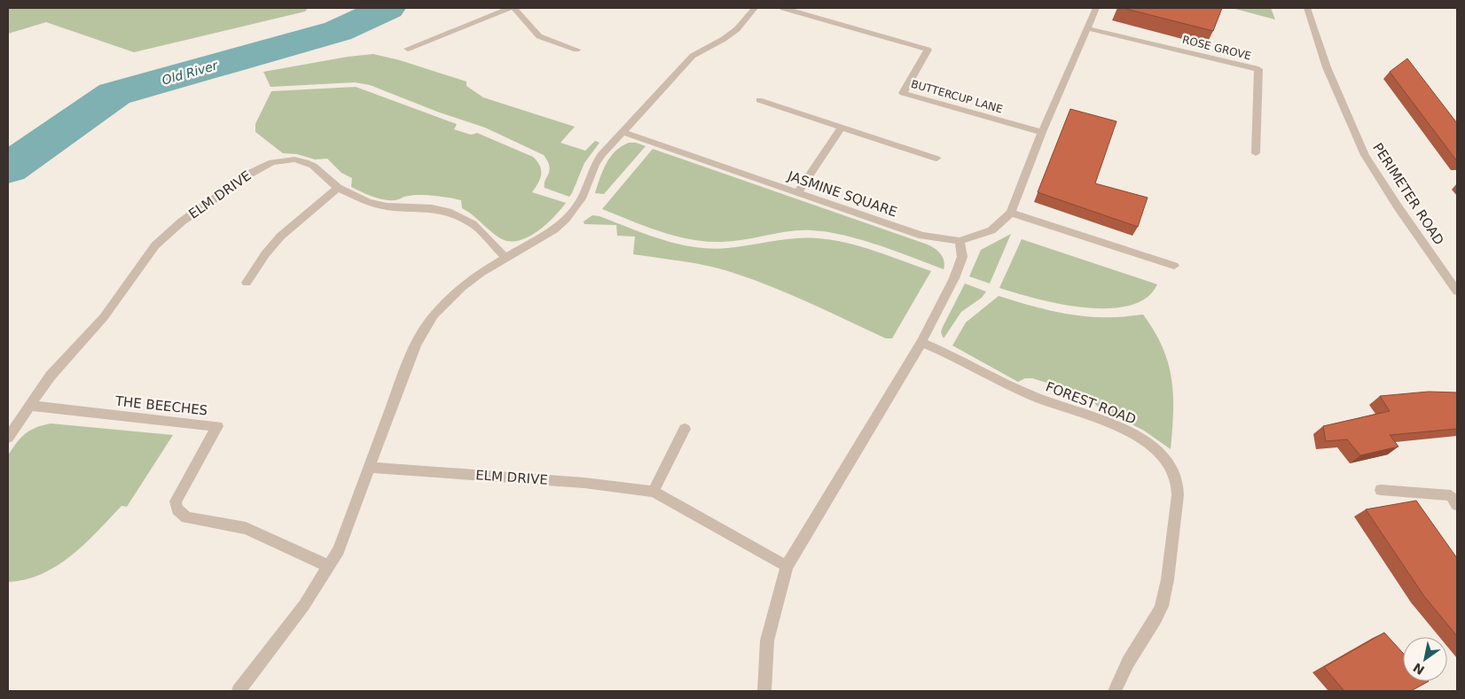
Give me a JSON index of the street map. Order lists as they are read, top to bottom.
{
  "streets": {
    "street": [
      "ROSE GROVE",
      "BUTTERCUP LANE",
      "JASMINE SQUARE",
      "PERIMETER ROAD",
      "ELM DRIVE",
      "FOREST ROAD",
      "THE BEECHES"
    ]
  },
  "crossings": [
    ["ROSE GROVE", "JASMINE SQUARE"],
    ["BUTTERCUP LANE", "JASMINE SQUARE"],
    ["ELM DRIVE", "THE BEECHES"]
  ],
  "water": ["Old River"],
  "north": "bottom left"
}
